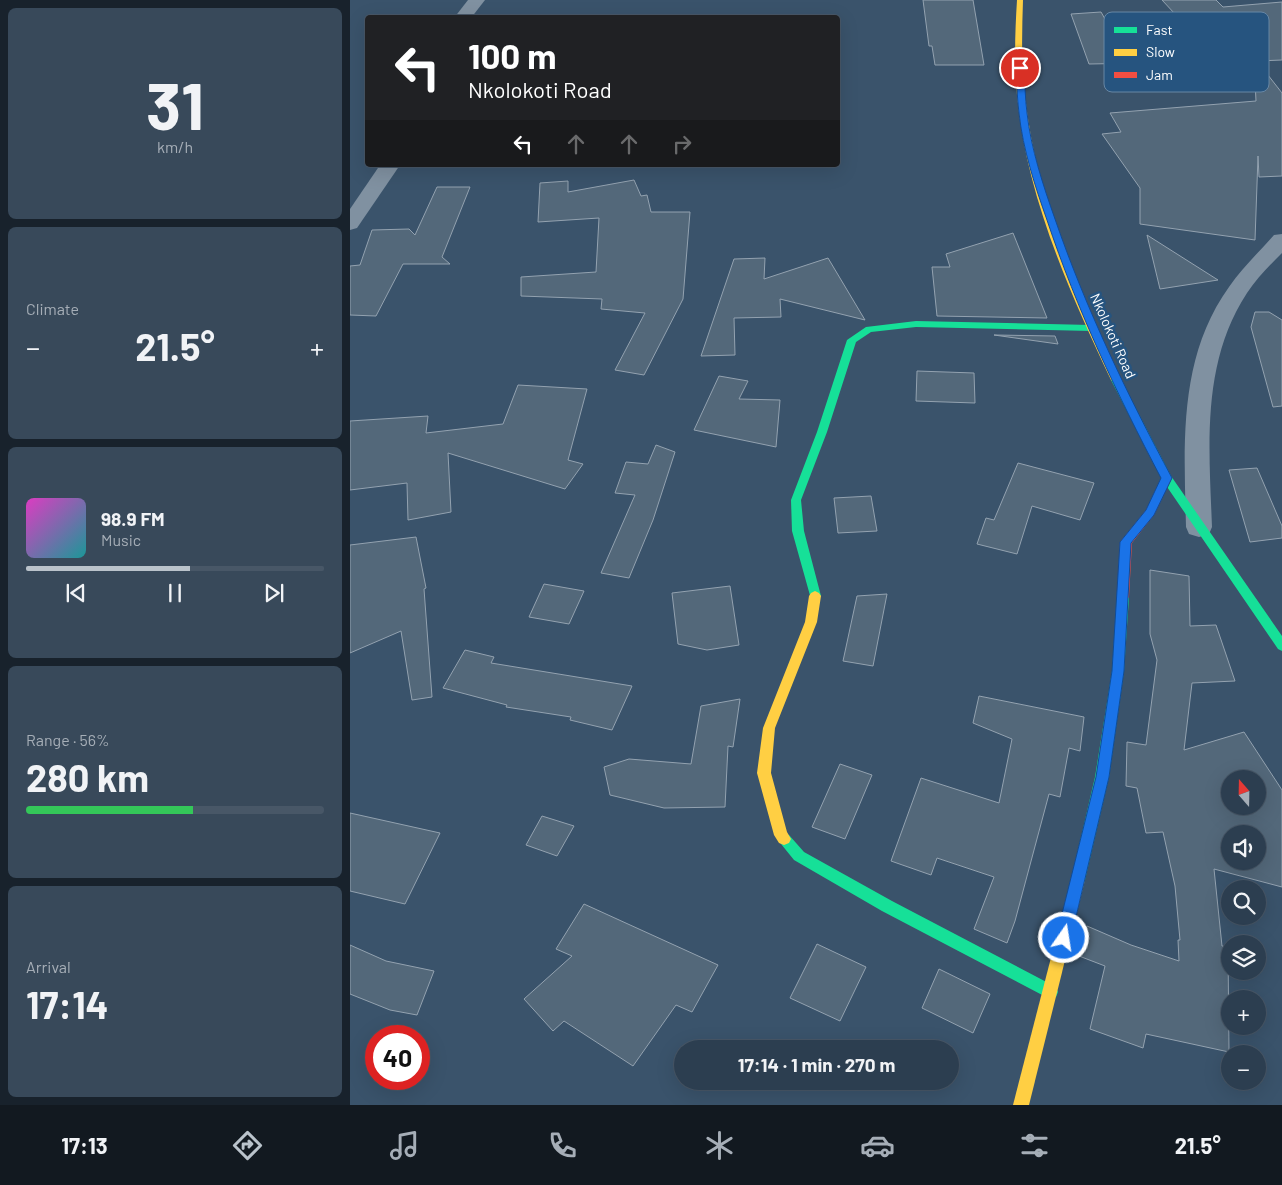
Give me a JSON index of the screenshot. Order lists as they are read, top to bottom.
{
  "streets": {
    "street": ["Nkolokoti Road"]
  },
  "legend": ["Fast", "Slow", "Jam"],
  "north": "top",
  "page": {
    "tile": [
      ["31", "km/h"],
      "Climate",
      ["Range · 56%", "280 km"],
      ["Arrival", "17:14"]
    ],
    "turn": ["100 m", "Nkolokoti Road"],
    "heat": ["−", "21.5°", "+"],
    "song": ["98.9 FM", "Music"],
    "map_buttons": ["+", "−"],
    "limit": "40",
    "trip": "17:14 · 1 min · 270 m",
    "tabs": ["17:13", "21.5°"]
  }
}
